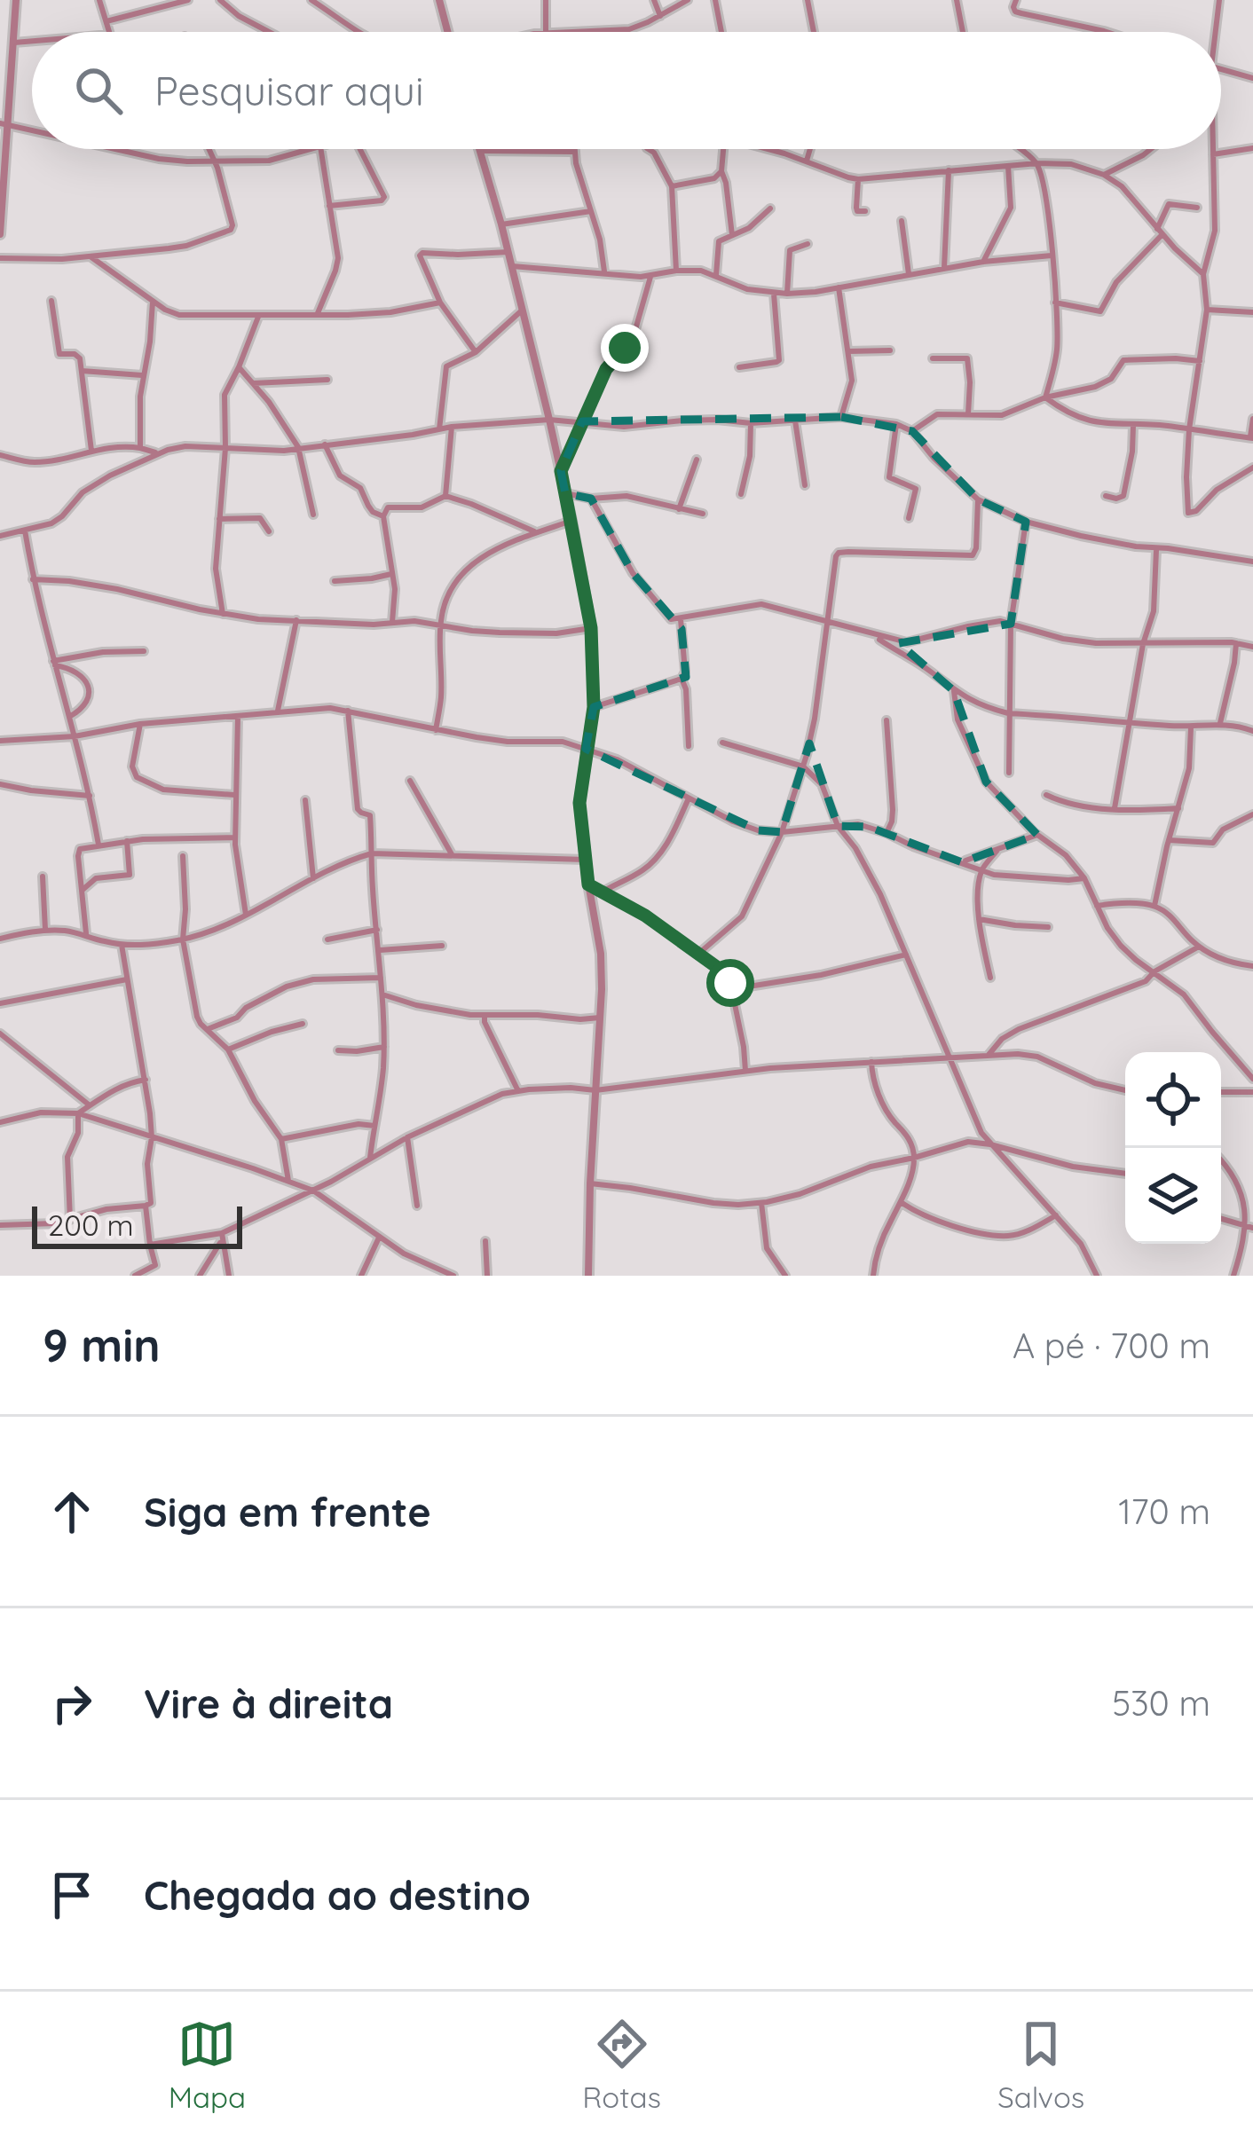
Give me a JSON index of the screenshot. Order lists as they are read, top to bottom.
{
  "scale_bar": "200 m",
  "page": {
    "search": "Pesquisar aqui",
    "scale": "200 m",
    "heading": ["9 min", "A pé · 700 m"],
    "list": [
      ["Siga em frente", "170 m"],
      ["Vire à direita", "530 m"],
      "Chegada ao destino"
    ],
    "nav": ["Mapa", "Rotas", "Salvos"]
  }
}
